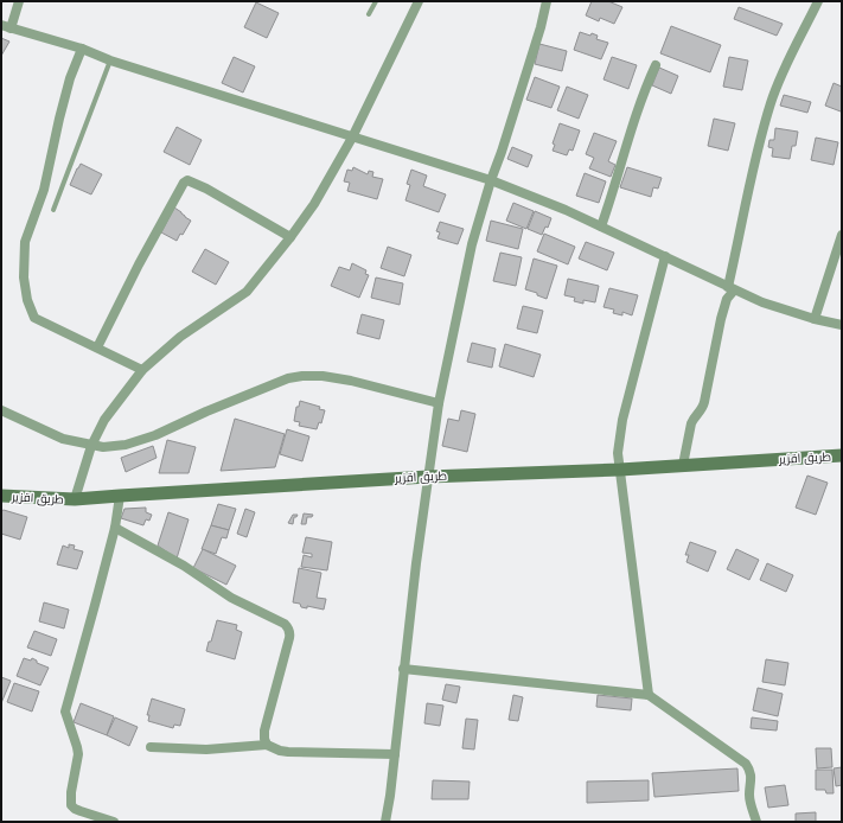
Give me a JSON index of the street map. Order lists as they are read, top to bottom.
{
  "streets": {
    "street": ["طريق اقزير"]
  }
}
